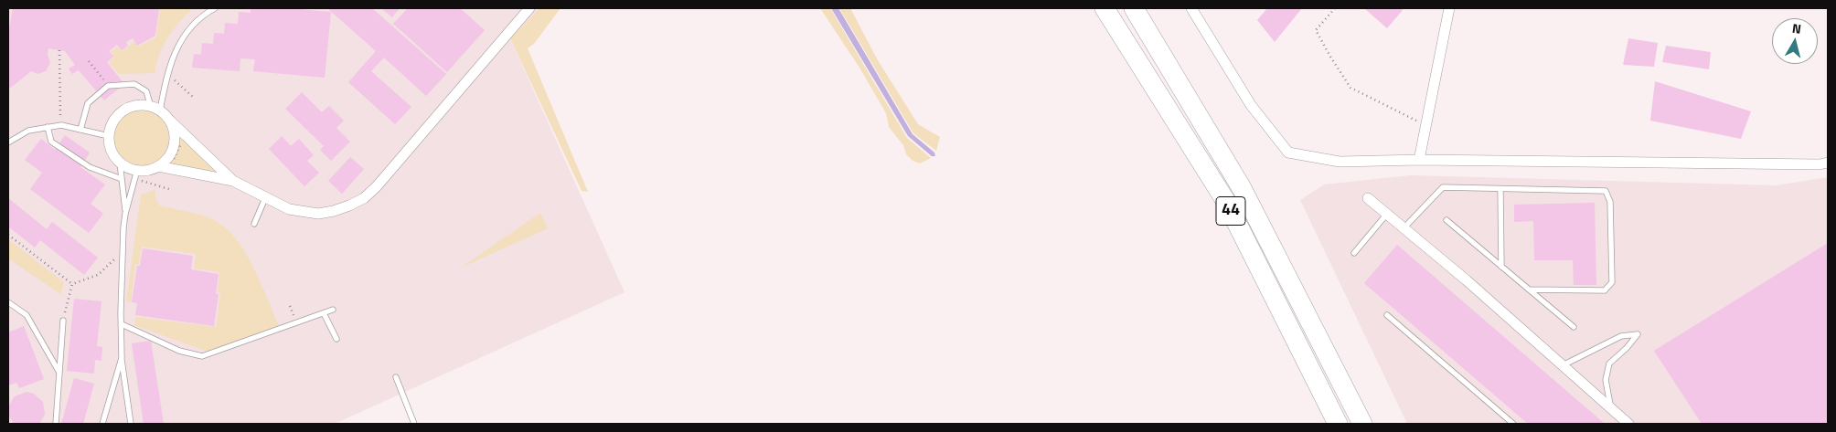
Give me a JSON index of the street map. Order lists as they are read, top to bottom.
{
  "streets": {
    "highway": ["44"]
  },
  "north": "top"
}
